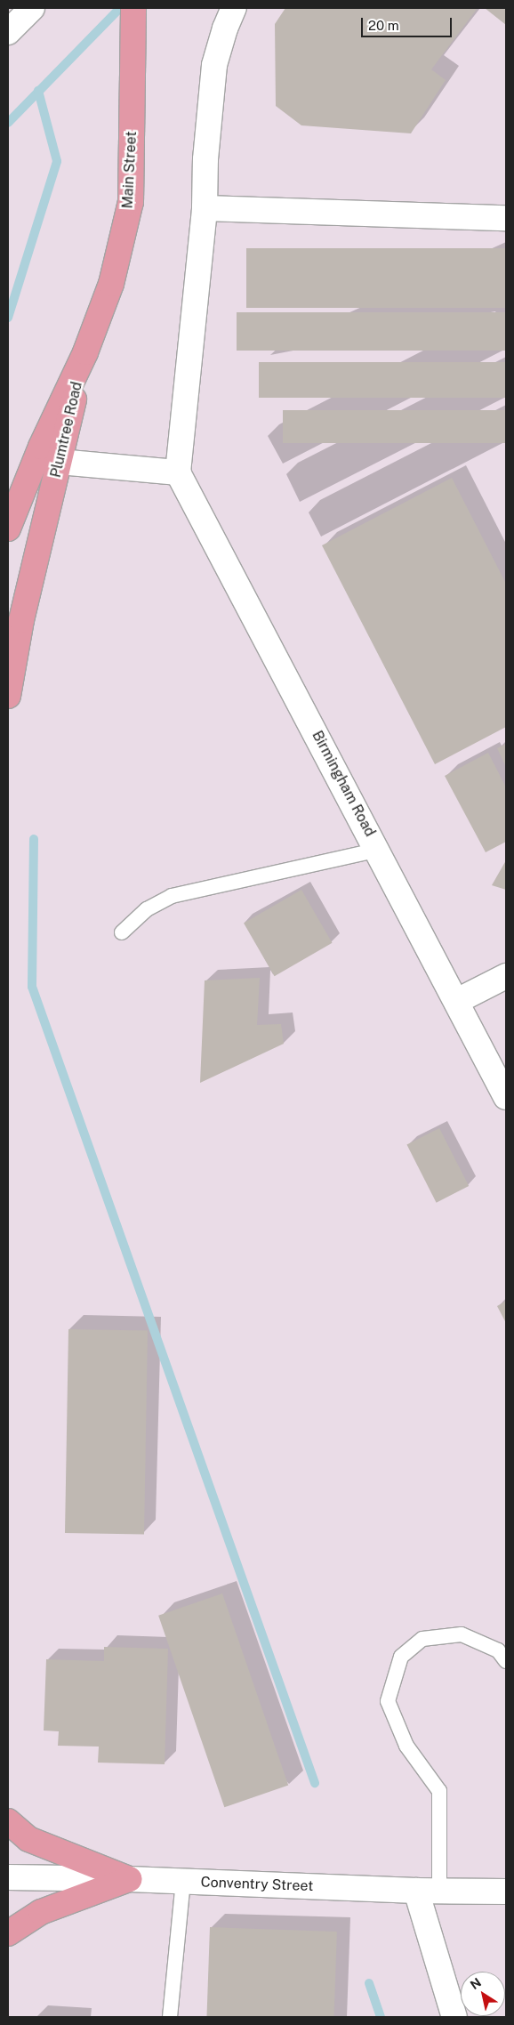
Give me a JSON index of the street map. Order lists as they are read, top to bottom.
{
  "streets": {
    "highway": ["Main Street", "Plumtree Road"],
    "street": ["Birmingham Road", "Conventry Street"]
  },
  "crossings": [
    ["Main Street", "Plumtree Road"]
  ],
  "scale_bar": "20 m",
  "north": "top left"
}
